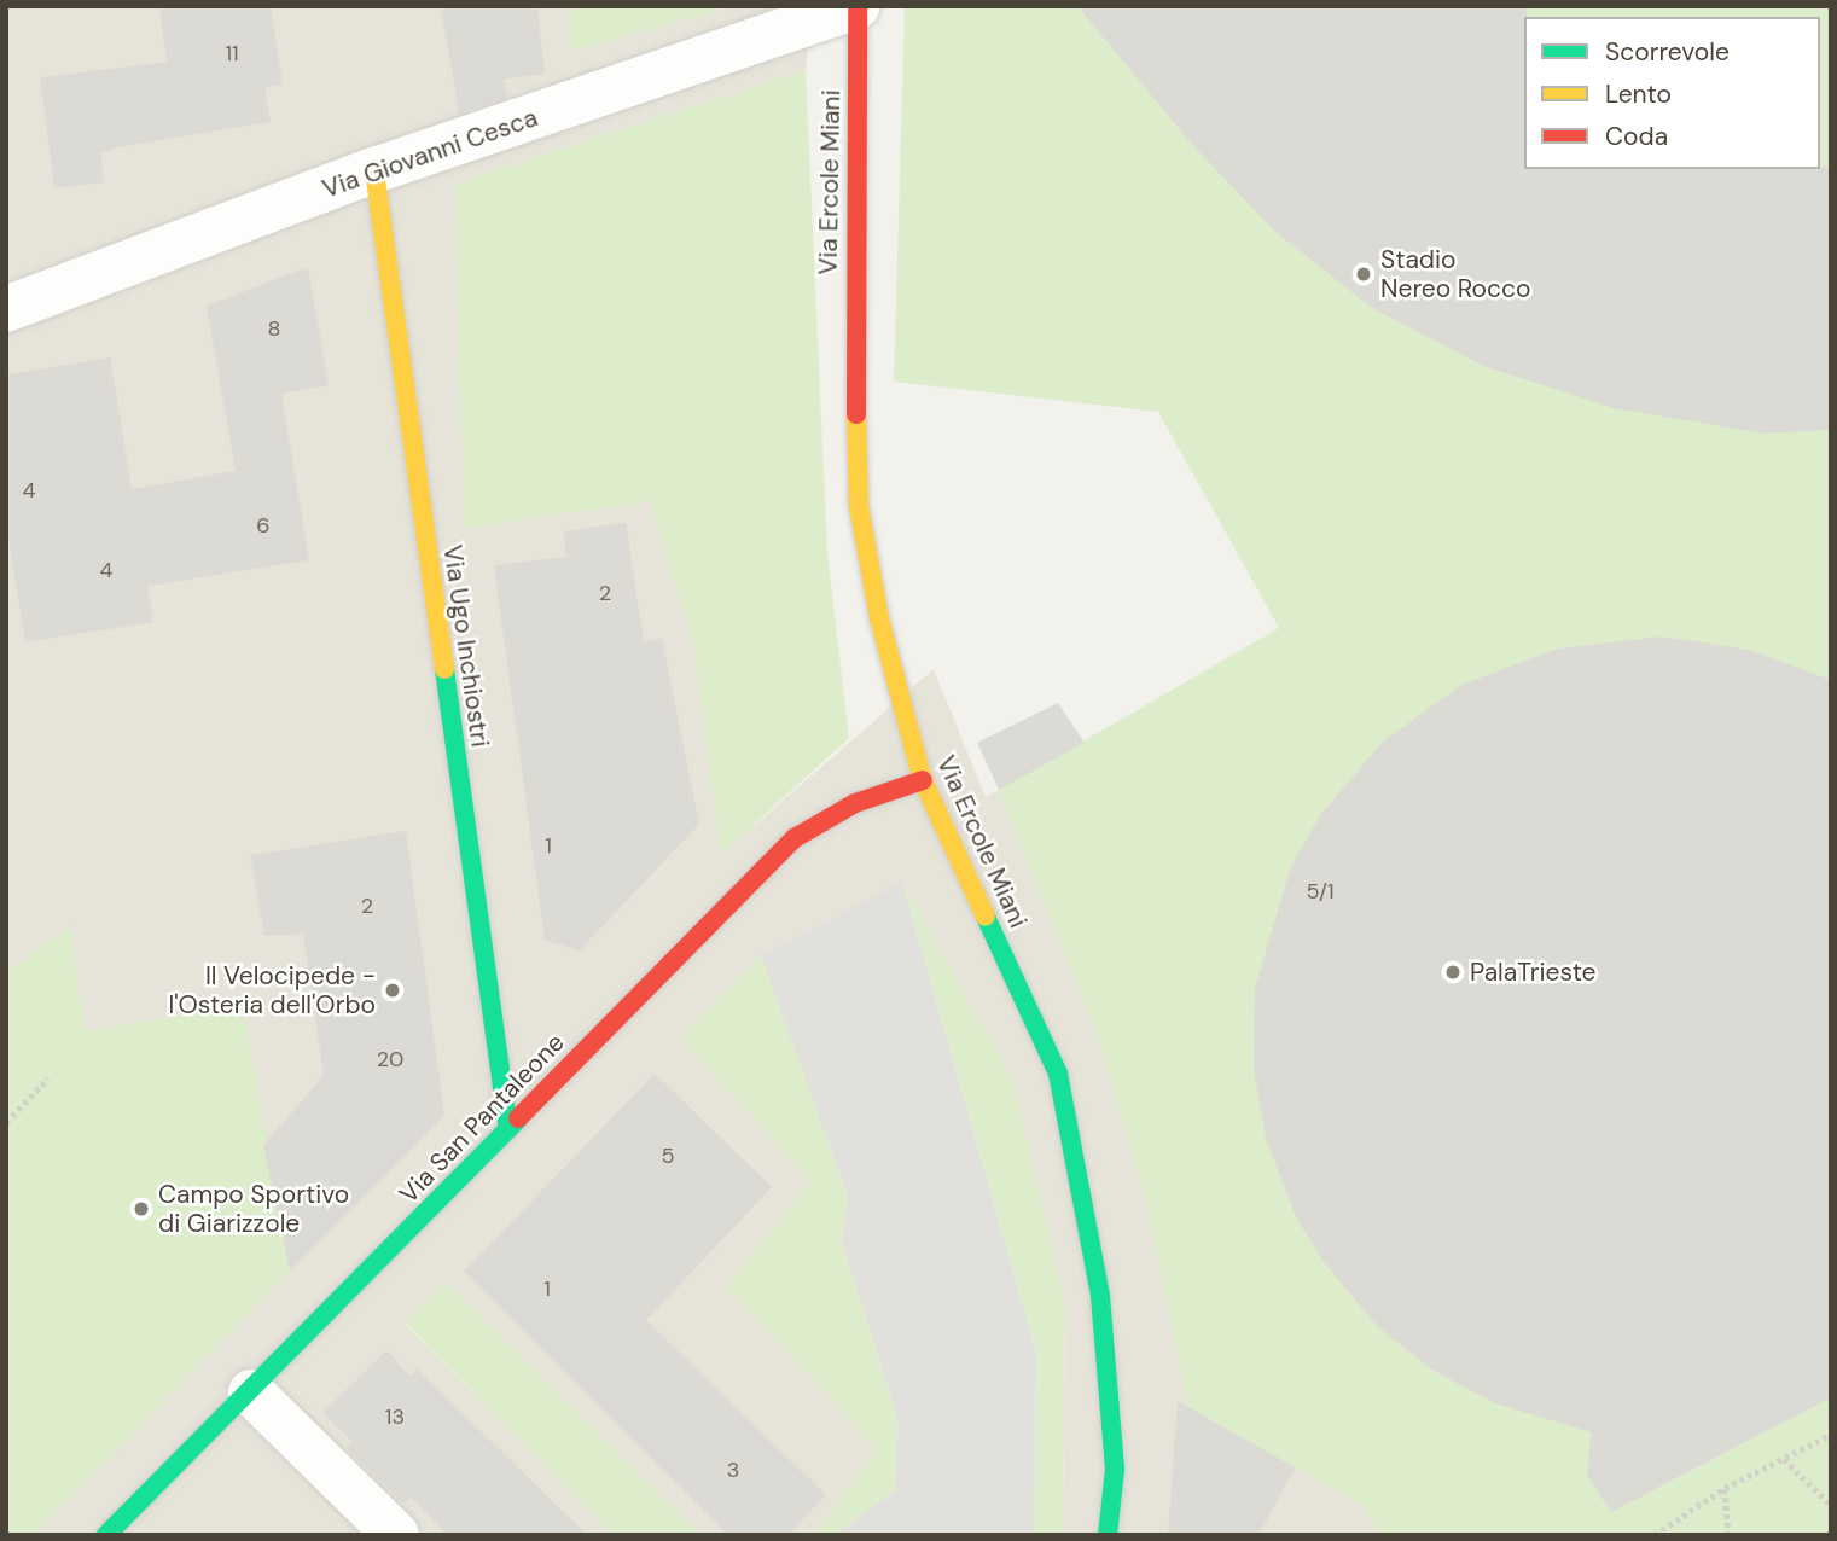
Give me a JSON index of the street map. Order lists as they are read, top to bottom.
{
  "streets": {
    "street": [
      "Via Giovanni Cesca",
      "Via Ercole Miani",
      "Via Ugo Inchiostri",
      "Via San Pantaleone"
    ]
  },
  "crossings": [
    ["Via Giovanni Cesca", "Via Ercole Miani"],
    ["Via Giovanni Cesca", "Via Ugo Inchiostri"],
    ["Via Ercole Miani", "Via San Pantaleone"],
    ["Via Ugo Inchiostri", "Via San Pantaleone"]
  ],
  "places": [
    "Stadio Nereo Rocco",
    "PalaTrieste",
    "Il Velocipede - l'Osteria dell'Orbo",
    "Campo Sportivo di Giarizzole"
  ],
  "house_numbers": [
    "11",
    "8",
    "4",
    "6",
    "4",
    "2",
    "1",
    "5/1",
    "2",
    "20",
    "5",
    "1",
    "13",
    "3"
  ],
  "legend": ["Scorrevole", "Lento", "Coda"]
}
